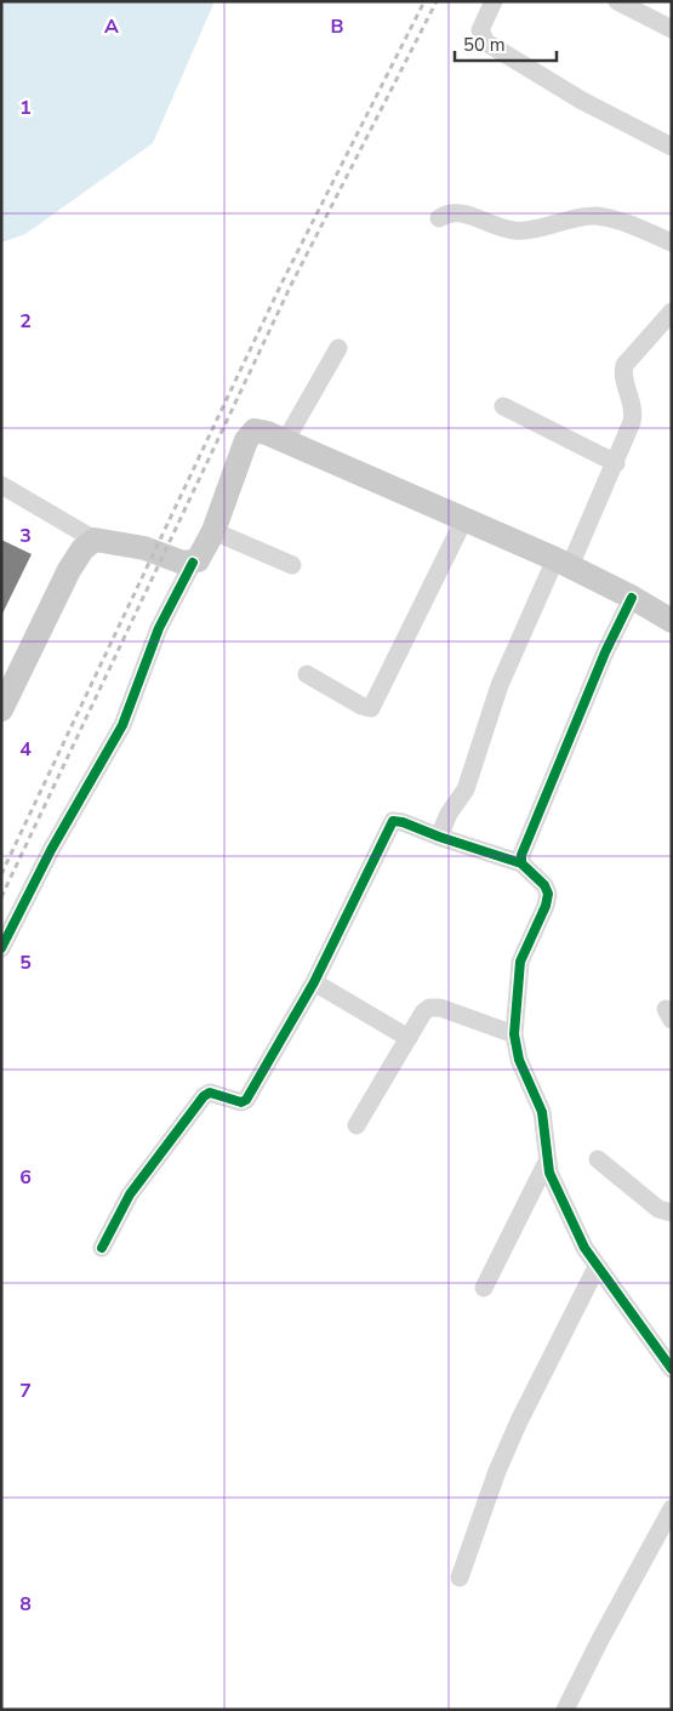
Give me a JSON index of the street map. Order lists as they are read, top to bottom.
{
  "scale_bar": "50 m",
  "grid": {
    "columns": ["A", "B"],
    "rows": [
      "1",
      "2",
      "3",
      "4",
      "5",
      "6",
      "7",
      "8"
    ]
  }
}
